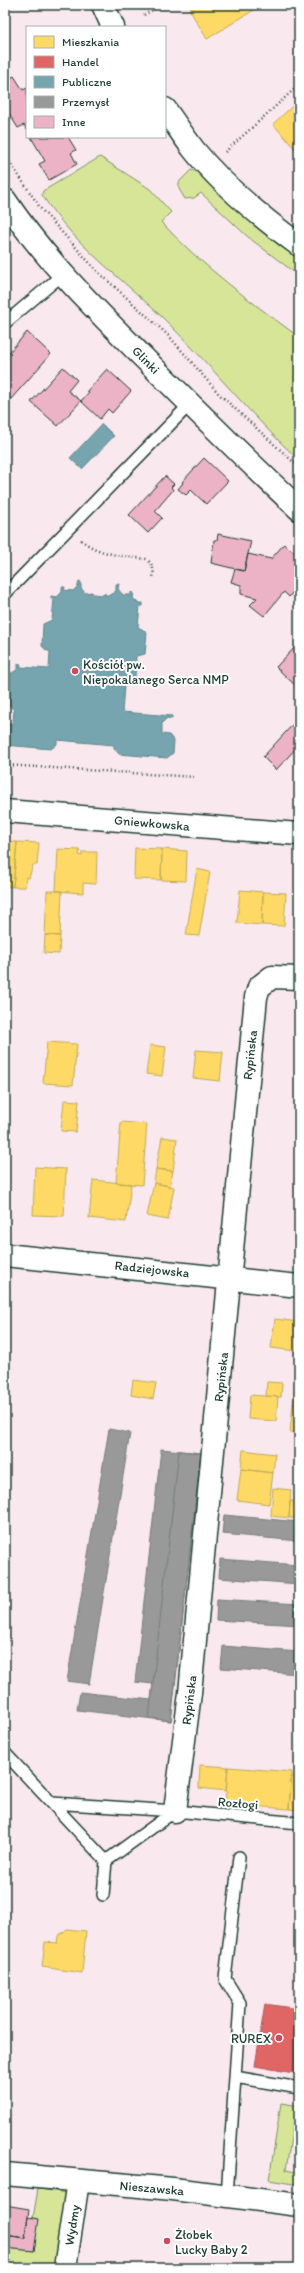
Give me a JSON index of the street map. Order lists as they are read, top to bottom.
{
  "streets": {
    "street": [
      "Glinki",
      "Gniewkowska",
      "Rypińska",
      "Radziejowska",
      "Nieszawska",
      "Wydmy"
    ],
    "lane": ["Rozłogi"]
  },
  "crossings": [
    ["Rypińska", "Radziejowska"],
    ["Rypińska", "Rozłogi"],
    ["Nieszawska", "Wydmy"]
  ],
  "places": ["Kościół pw. Niepokalanego Serca NMP", "RUREX", "Żłobek Lucky Baby 2"],
  "legend": [
    "Mieszkania",
    "Handel",
    "Publiczne",
    "Przemysł",
    "Inne"
  ]
}
